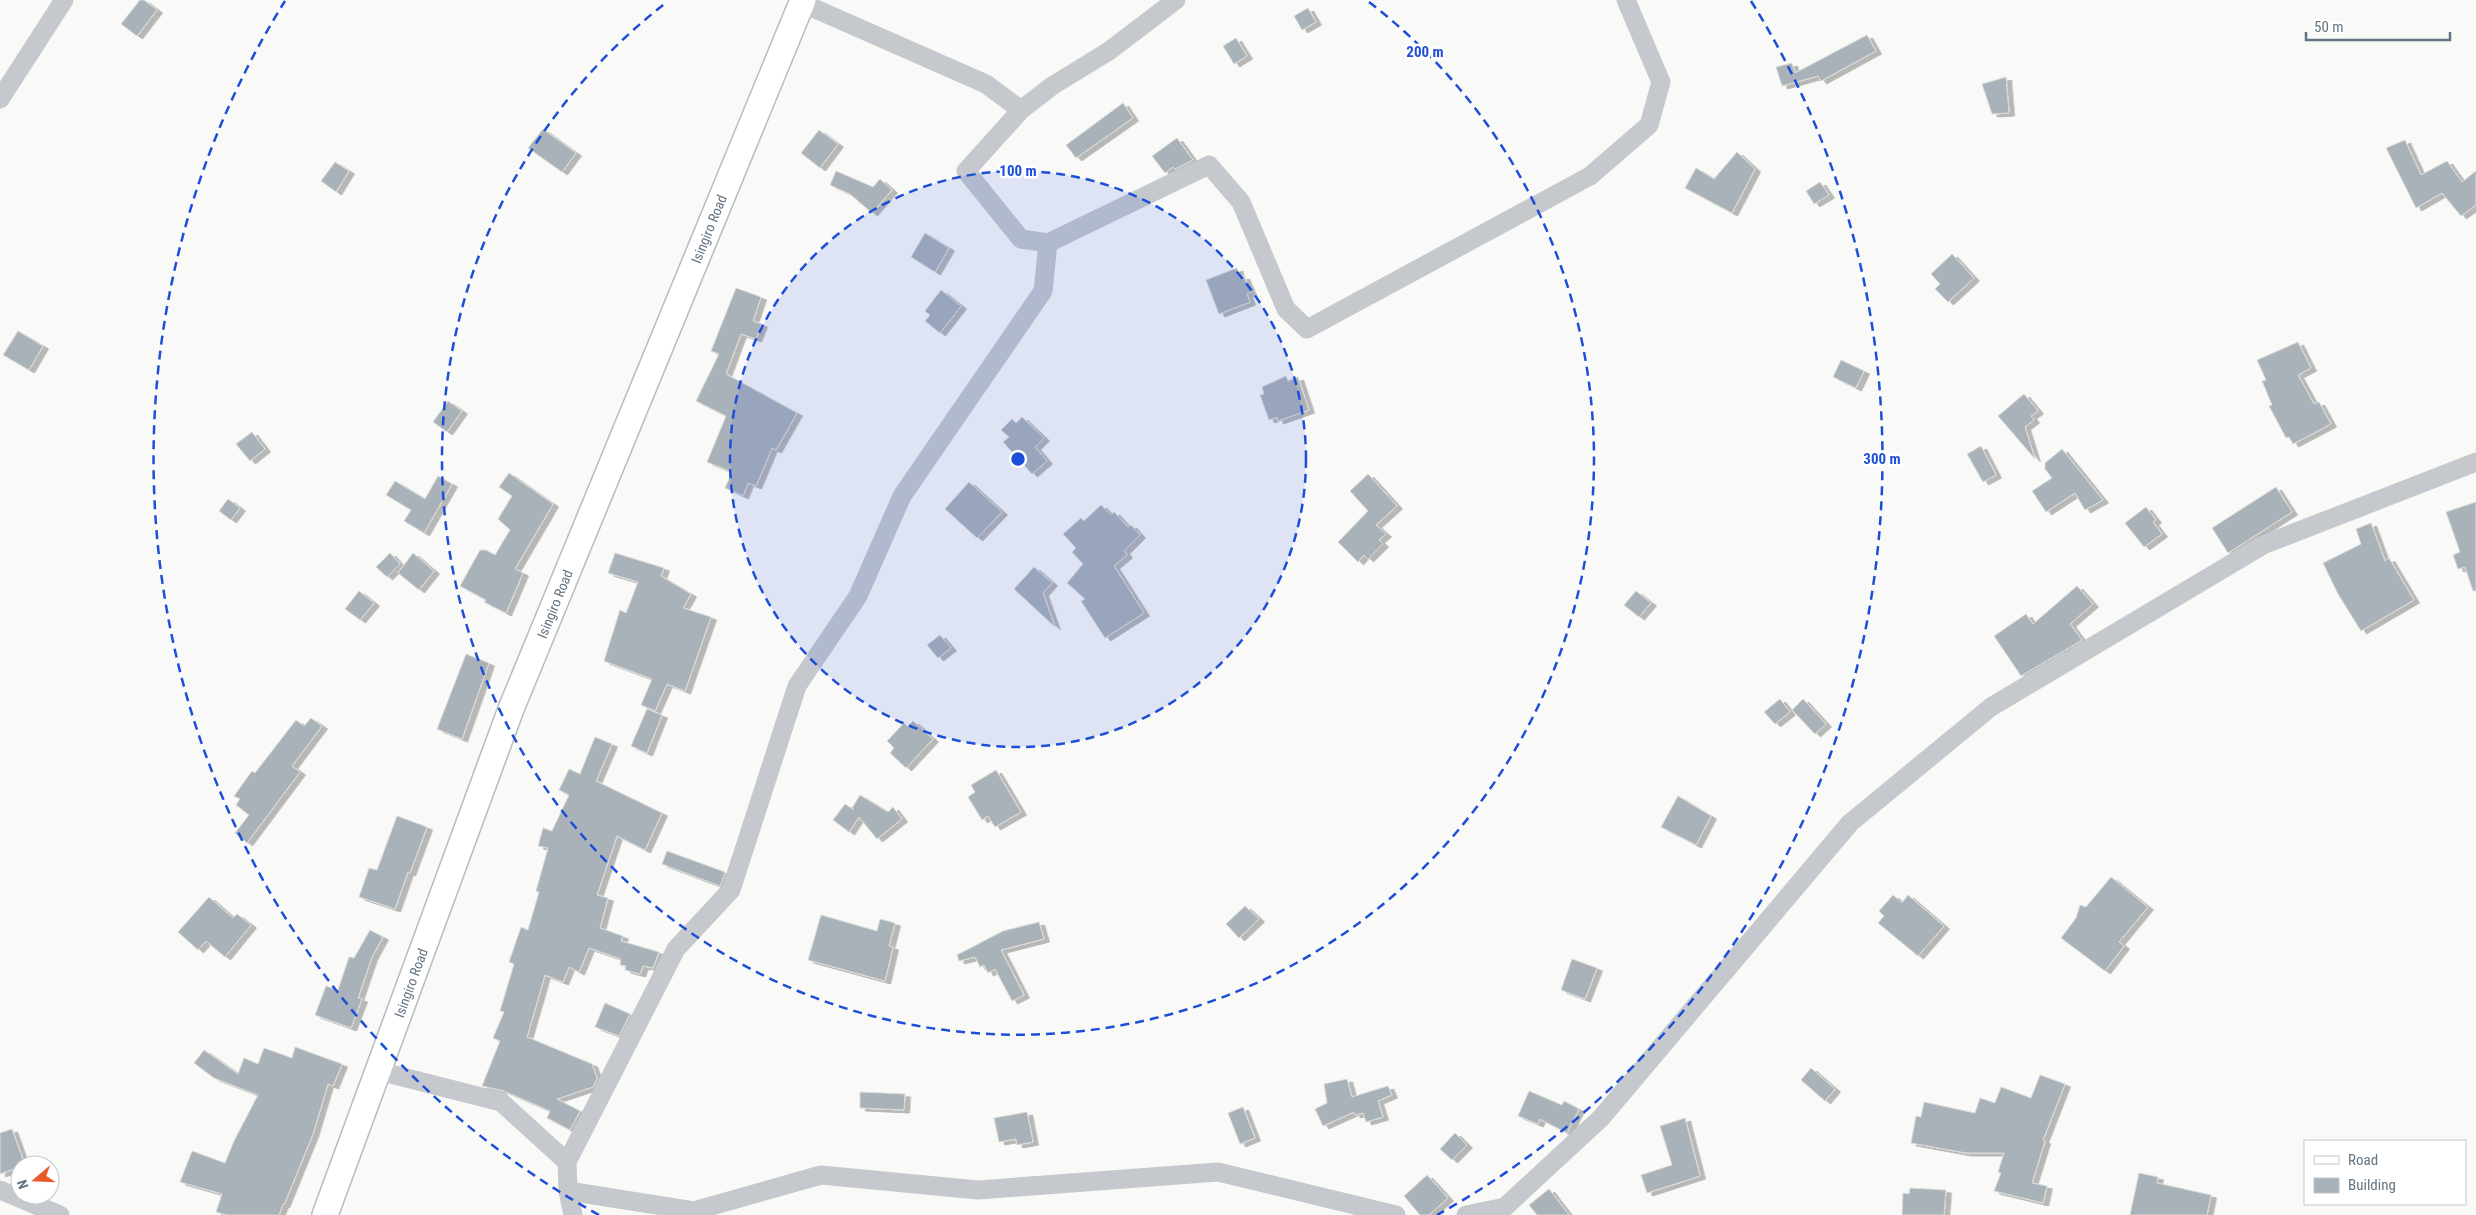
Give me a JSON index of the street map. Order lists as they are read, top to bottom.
{
  "streets": {
    "main road": ["Isingiro Road"]
  },
  "legend": ["Road", "Building"],
  "scale_bar": "50 m",
  "north": "left",
  "rings": ["200 m", "100 m", "300 m"]
}
